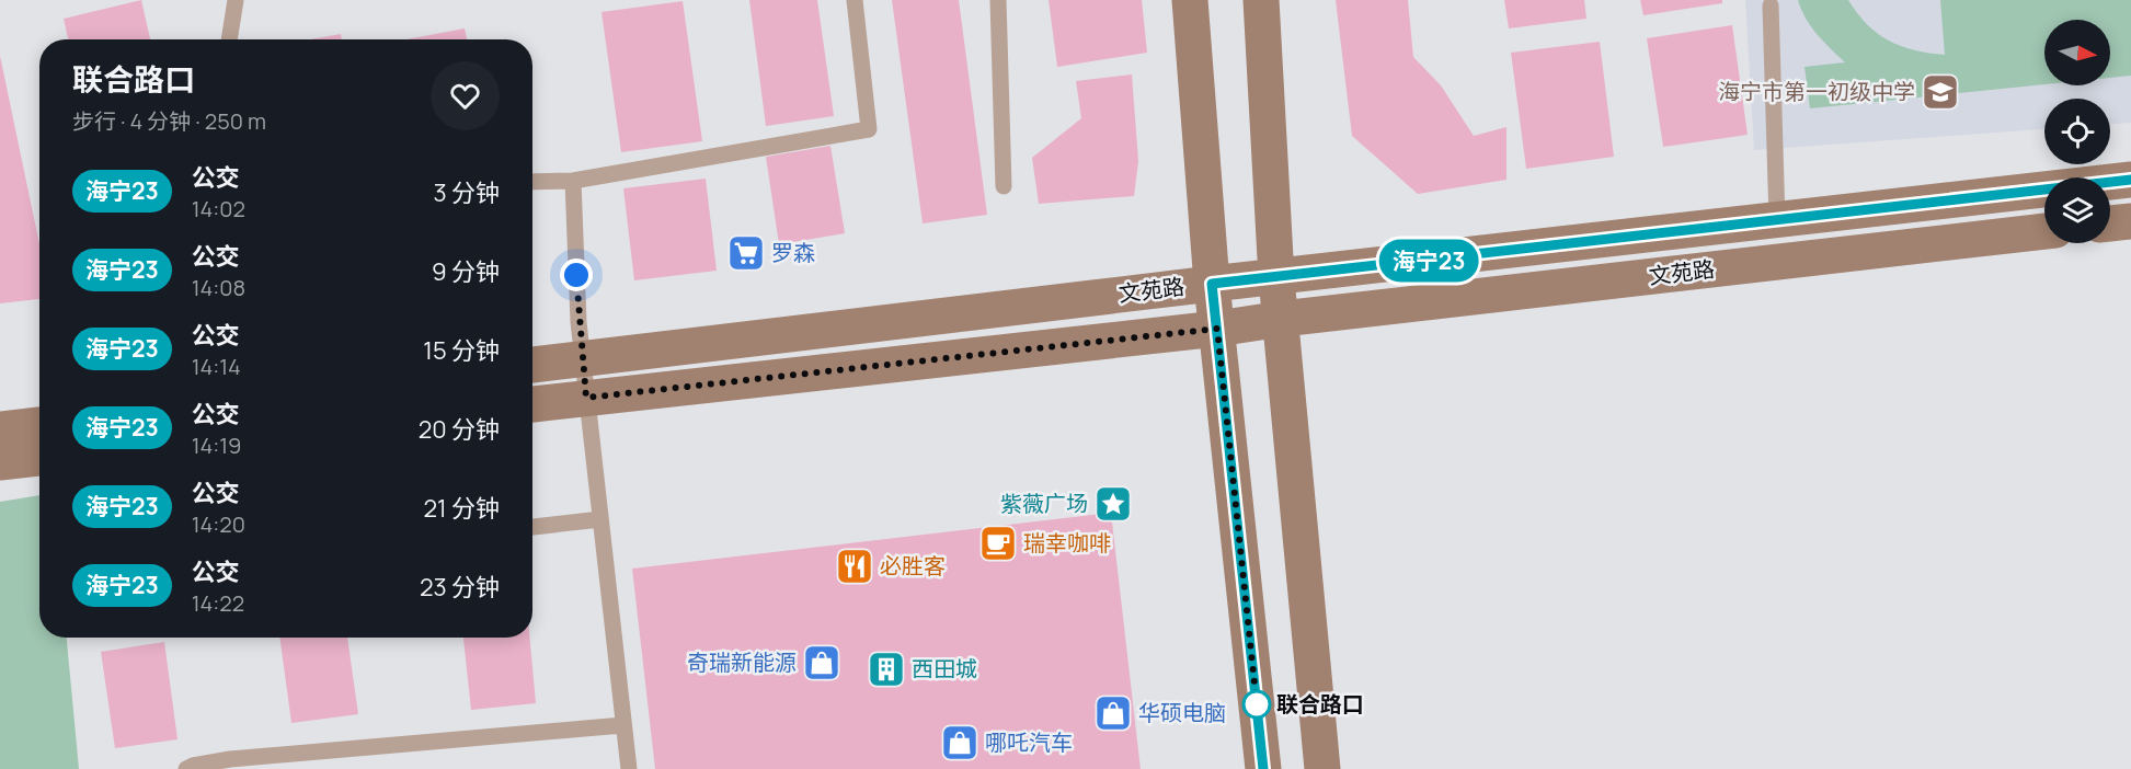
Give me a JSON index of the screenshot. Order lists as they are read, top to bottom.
{
  "streets": {
    "main road": ["文苑路"]
  },
  "places": {
    "school or university": ["海宁市第一初级中学"],
    "supermarket": ["罗森"],
    "place": ["紫薇广场"],
    "cafe": ["瑞幸咖啡"],
    "restaurant": ["必胜客"],
    "shop": ["奇瑞新能源", "华硕电脑", "哪吒汽车"],
    "building": ["西田城"],
    "other": ["联合路口"]
  },
  "lines": ["bus line 海宁23"],
  "north": "right",
  "page": {
    "on_map": "海宁23",
    "heading": ["联合路口", "步行 · 4 分钟 · 250 m"],
    "list": [
      {
        "mark": "海宁23",
        "name": "公交",
        "note": "14:02",
        "value": "3 分钟"
      },
      {
        "mark": "海宁23",
        "name": "公交",
        "note": "14:08",
        "value": "9 分钟"
      },
      {
        "mark": "海宁23",
        "name": "公交",
        "note": "14:14",
        "value": "15 分钟"
      },
      {
        "mark": "海宁23",
        "name": "公交",
        "note": "14:19",
        "value": "20 分钟"
      },
      {
        "mark": "海宁23",
        "name": "公交",
        "note": "14:20",
        "value": "21 分钟"
      },
      {
        "mark": "海宁23",
        "name": "公交",
        "note": "14:22",
        "value": "23 分钟"
      }
    ]
  }
}
